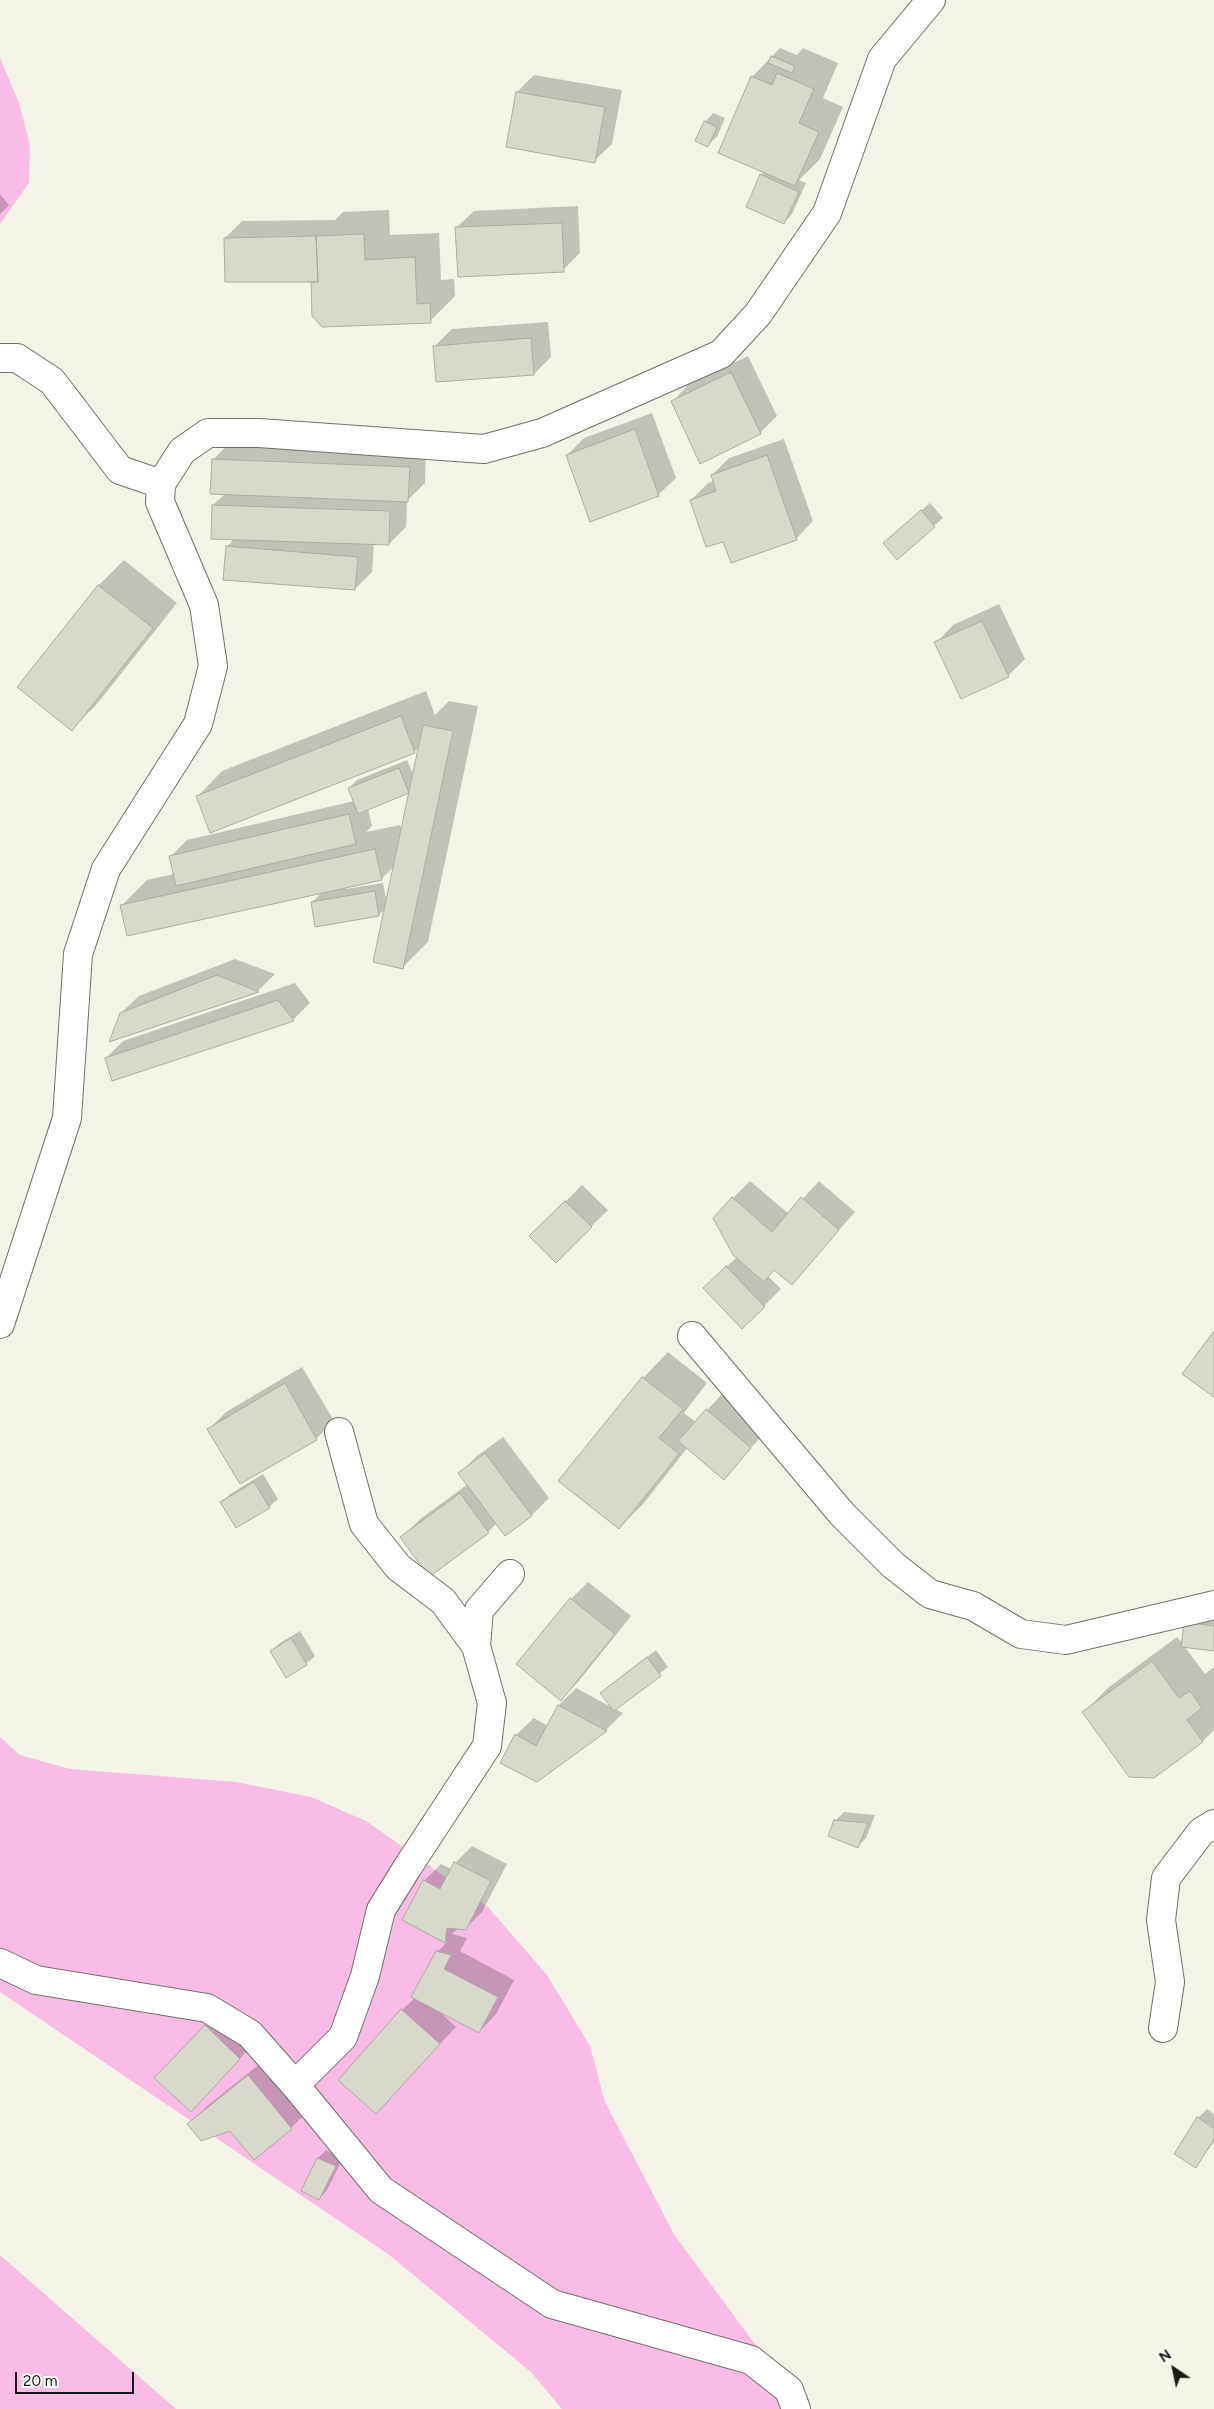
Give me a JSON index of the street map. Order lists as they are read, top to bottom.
{
  "scale_bar": "20 m",
  "north": "top left"
}
